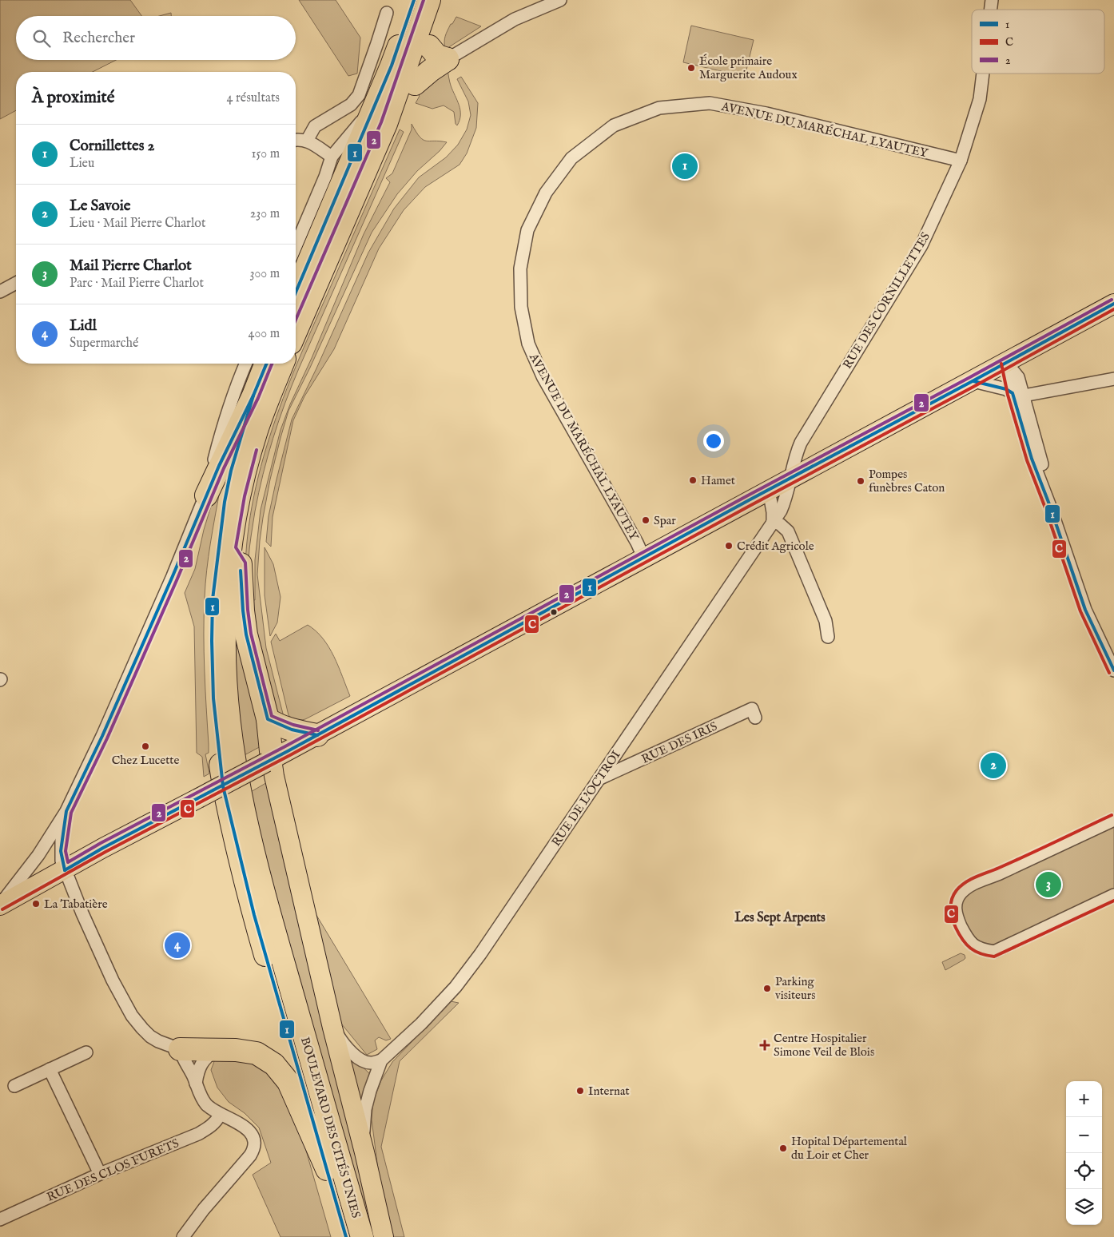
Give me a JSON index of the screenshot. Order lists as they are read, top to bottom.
{
  "streets": {
    "highway": ["BOULEVARD DES CITÉS UNIES"],
    "street": [
      "AVENUE DU MARÉCHAL LYAUTEY",
      "RUE DES CORNILLETTES",
      "RUE DES IRIS",
      "RUE DE L'OCTROI",
      "RUE DES CLOS FURETS"
    ]
  },
  "crossings": [
    ["AVENUE DU MARÉCHAL LYAUTEY", "RUE DES CORNILLETTES"],
    ["RUE DES CORNILLETTES", "RUE DE L'OCTROI"],
    ["RUE DES IRIS", "RUE DE L'OCTROI"]
  ],
  "districts": ["Les Sept Arpents"],
  "places": {
    "other": [
      "École primaire Marguerite Audoux",
      "Hamet",
      "Pompes funèbres Caton",
      "Spar",
      "Crédit Agricole",
      "Chez Lucette",
      "La Tabatière",
      "Parking visiteurs",
      "Internat",
      "Hopital Départemental du Loir et Cher"
    ],
    "health": ["Centre Hospitalier Simone Veil de Blois"]
  },
  "lines": ["transit line 1", "transit line 2", "transit line C"],
  "legend": ["1", "C", "2"],
  "page": {
    "search": "Rechercher",
    "heading": ["À proximité", "4 résultats"],
    "list": [
      {
        "mark": "1",
        "name": "Cornillettes 2",
        "note": "Lieu",
        "value": "150 m"
      },
      {
        "mark": "2",
        "name": "Le Savoie",
        "note": "Lieu · Mail Pierre Charlot",
        "value": "230 m"
      },
      {
        "mark": "3",
        "name": "Mail Pierre Charlot",
        "note": "Parc · Mail Pierre Charlot",
        "value": "300 m"
      },
      {
        "mark": "4",
        "name": "Lidl",
        "note": "Supermarché",
        "value": "400 m"
      }
    ],
    "pins": [
      "1",
      "2",
      "3",
      "4"
    ],
    "map_buttons": ["+", "−"]
  }
}
